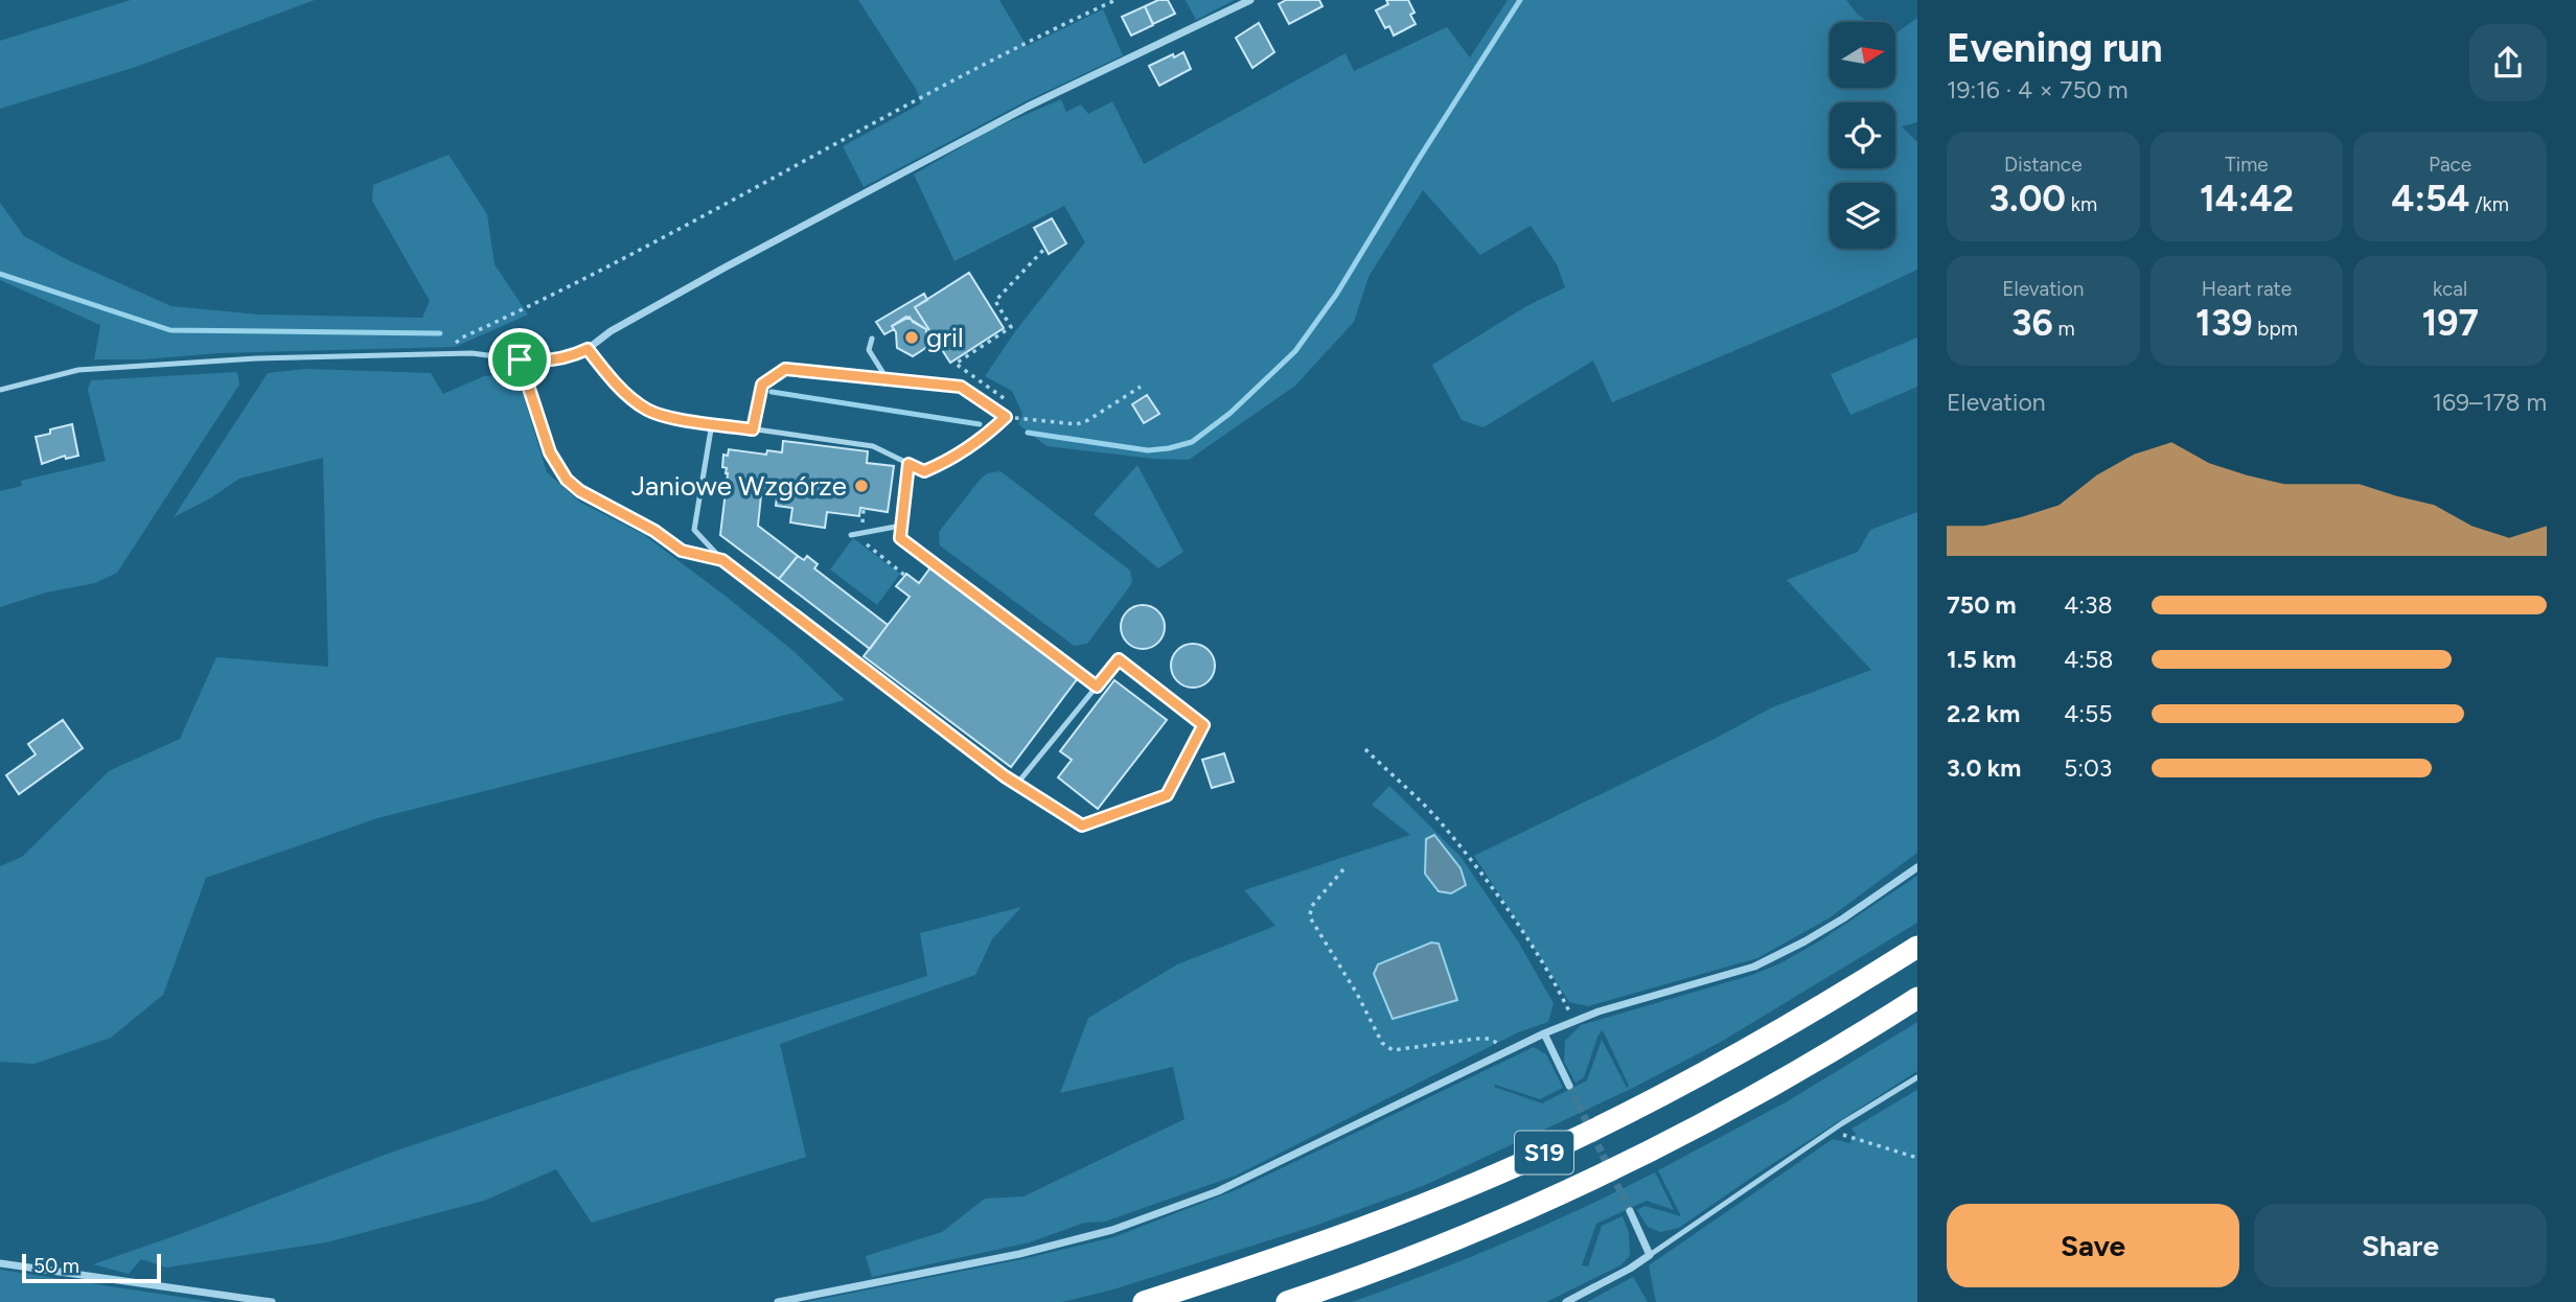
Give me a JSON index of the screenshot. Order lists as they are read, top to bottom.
{
  "streets": {
    "highway": ["S19"]
  },
  "places": ["gril", "Janiowe Wzgórze"],
  "scale_bar": "50 m",
  "north": "right",
  "page": {
    "heading": ["Evening run", "19:16 · 4 × 750 m"],
    "stats": [
      ["Distance", "3.00 km"],
      ["Time", "14:42"],
      ["Pace", "4:54 /km"],
      ["Elevation", "36 m"],
      ["Heart rate", "139 bpm"],
      ["kcal", "197"]
    ],
    "chart": ["Elevation", "169–178 m"],
    "list": [
      {
        "name": "750 m",
        "note": "4:38"
      },
      {
        "name": "1.5 km",
        "note": "4:58"
      },
      {
        "name": "2.2 km",
        "note": "4:55"
      },
      {
        "name": "3.0 km",
        "note": "5:03"
      }
    ],
    "buttons": ["Save", "Share"],
    "scale": "50 m"
  }
}
